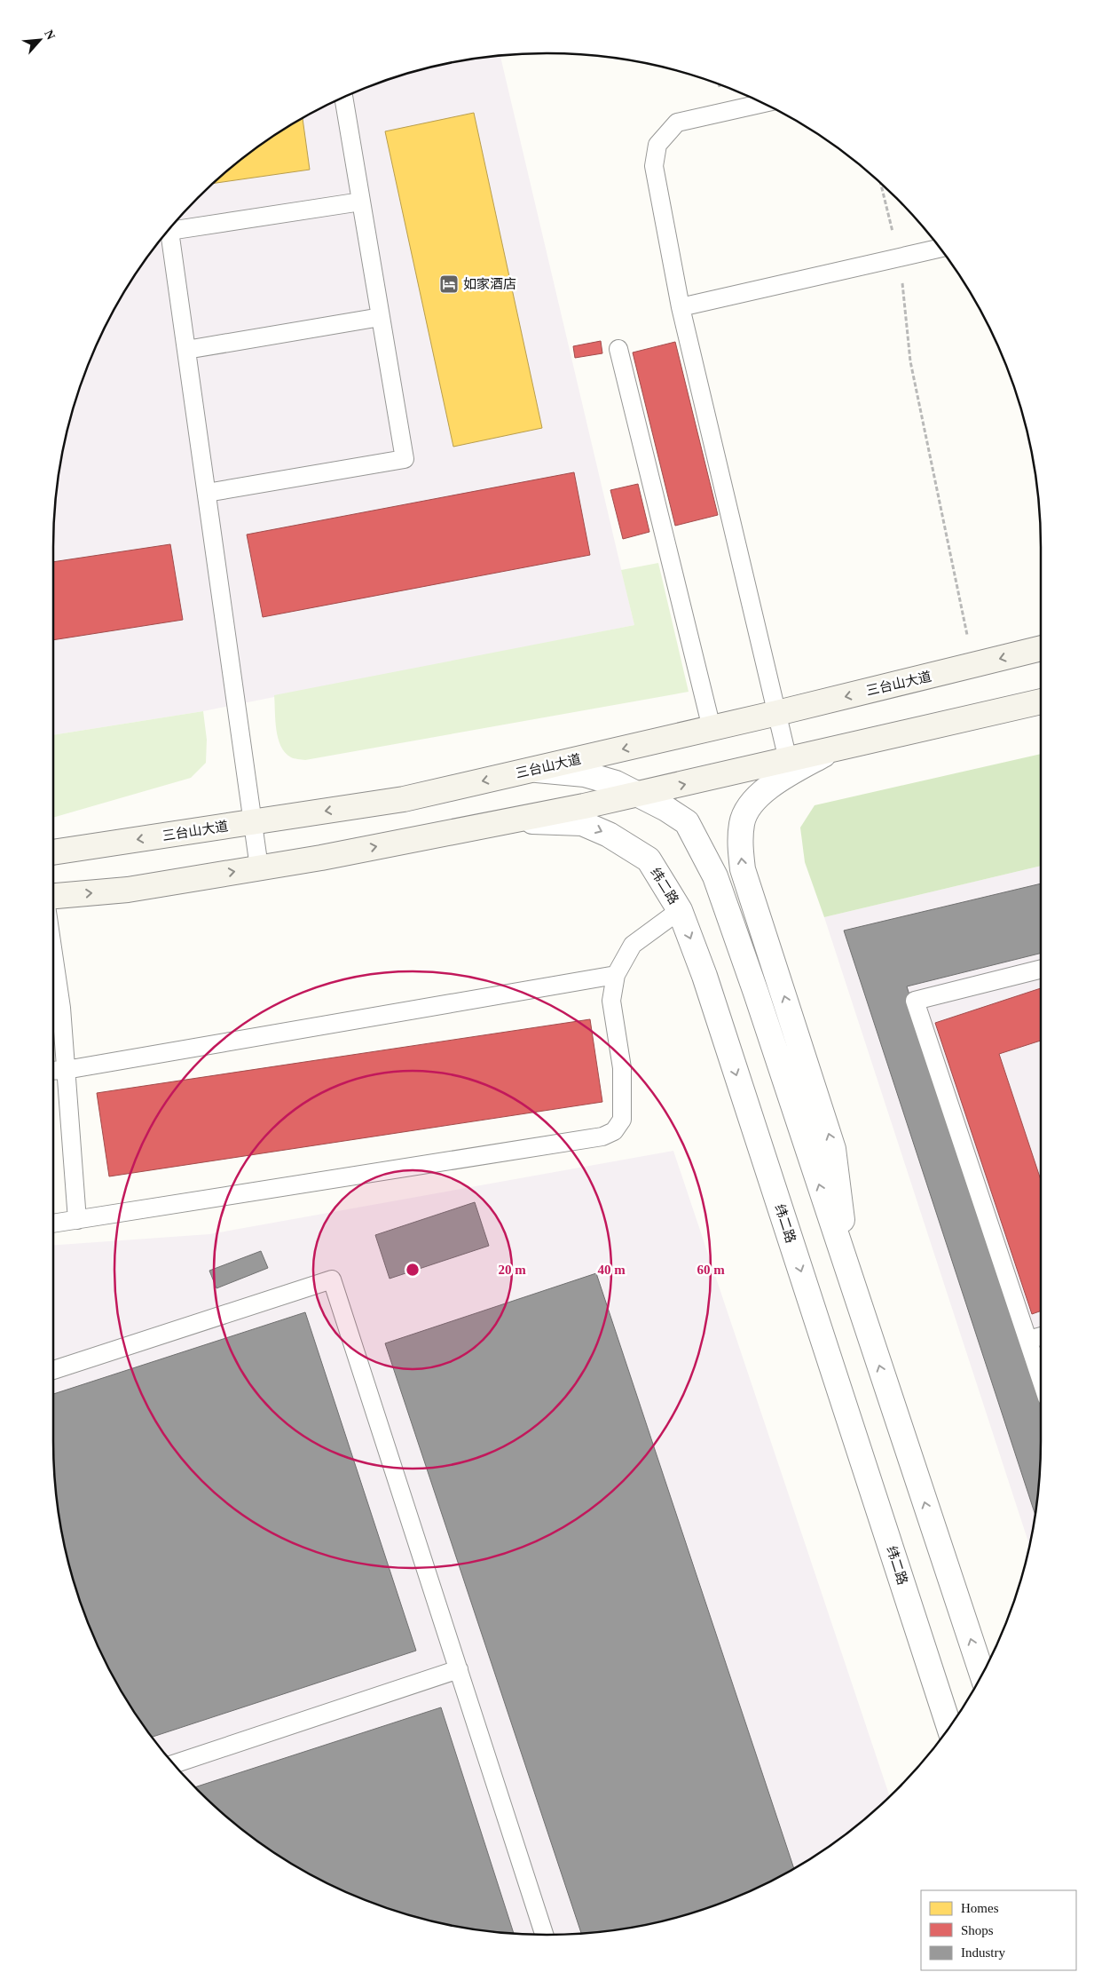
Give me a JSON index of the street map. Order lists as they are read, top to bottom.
{
  "streets": {
    "main road": ["三台山大道"],
    "street": ["纬二路"]
  },
  "places": {
    "hotel": ["如家酒店"]
  },
  "legend": ["Homes", "Shops", "Industry"],
  "north": "top right",
  "rings": ["20 m", "40 m", "60 m"]
}
